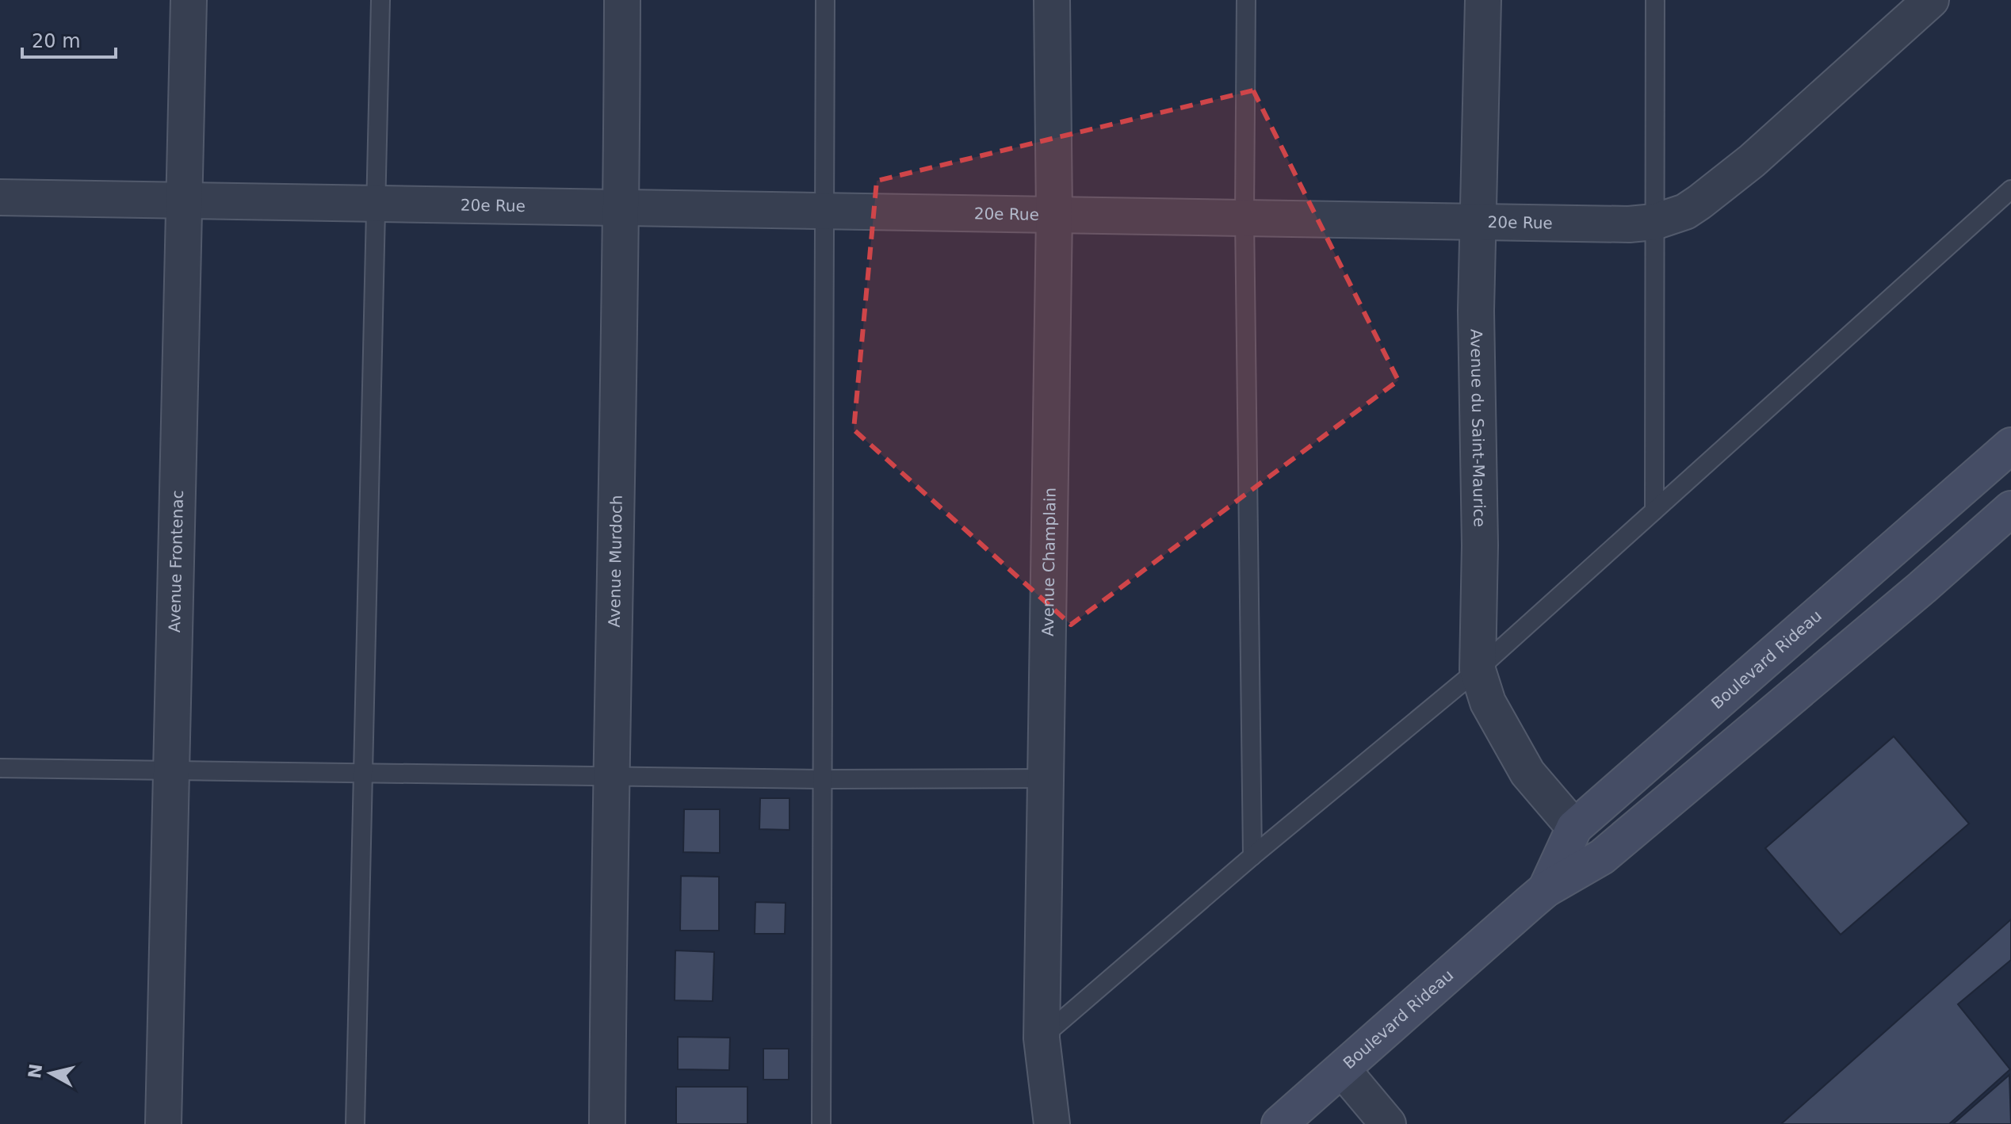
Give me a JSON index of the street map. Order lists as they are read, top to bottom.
{
  "streets": {
    "main road": ["Boulevard Rideau"],
    "street": [
      "20e Rue",
      "Avenue du Saint-Maurice",
      "Avenue Frontenac",
      "Avenue Murdoch",
      "Avenue Champlain"
    ]
  },
  "crossings": [
    ["20e Rue", "Avenue du Saint-Maurice"],
    ["20e Rue", "Avenue Frontenac"],
    ["20e Rue", "Avenue Murdoch"],
    ["20e Rue", "Avenue Champlain"],
    ["Avenue du Saint-Maurice", "Boulevard Rideau"]
  ],
  "scale_bar": "20 m",
  "north": "left"
}
